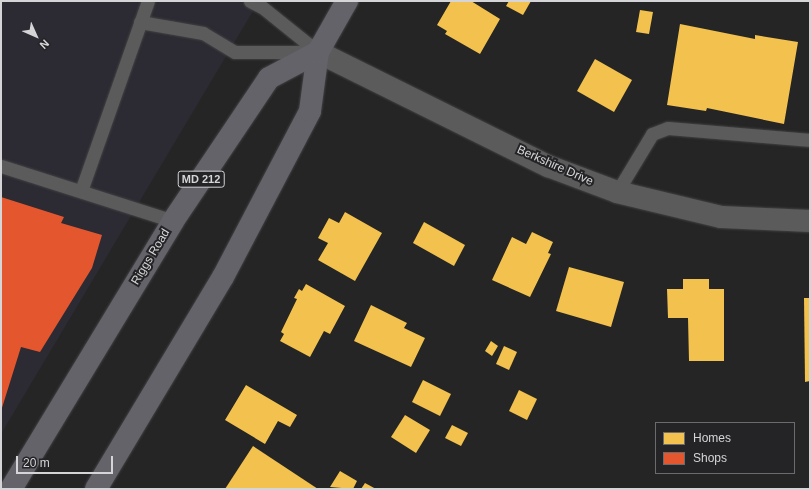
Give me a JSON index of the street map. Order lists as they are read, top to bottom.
{
  "streets": {
    "main road": ["MD 212", "Riggs Road"],
    "street": ["Berkshire Drive"]
  },
  "crossings": [
    ["Berkshire Drive", "Riggs Road"]
  ],
  "legend": ["Homes", "Shops"],
  "scale_bar": "20 m",
  "north": "bottom right"
}
